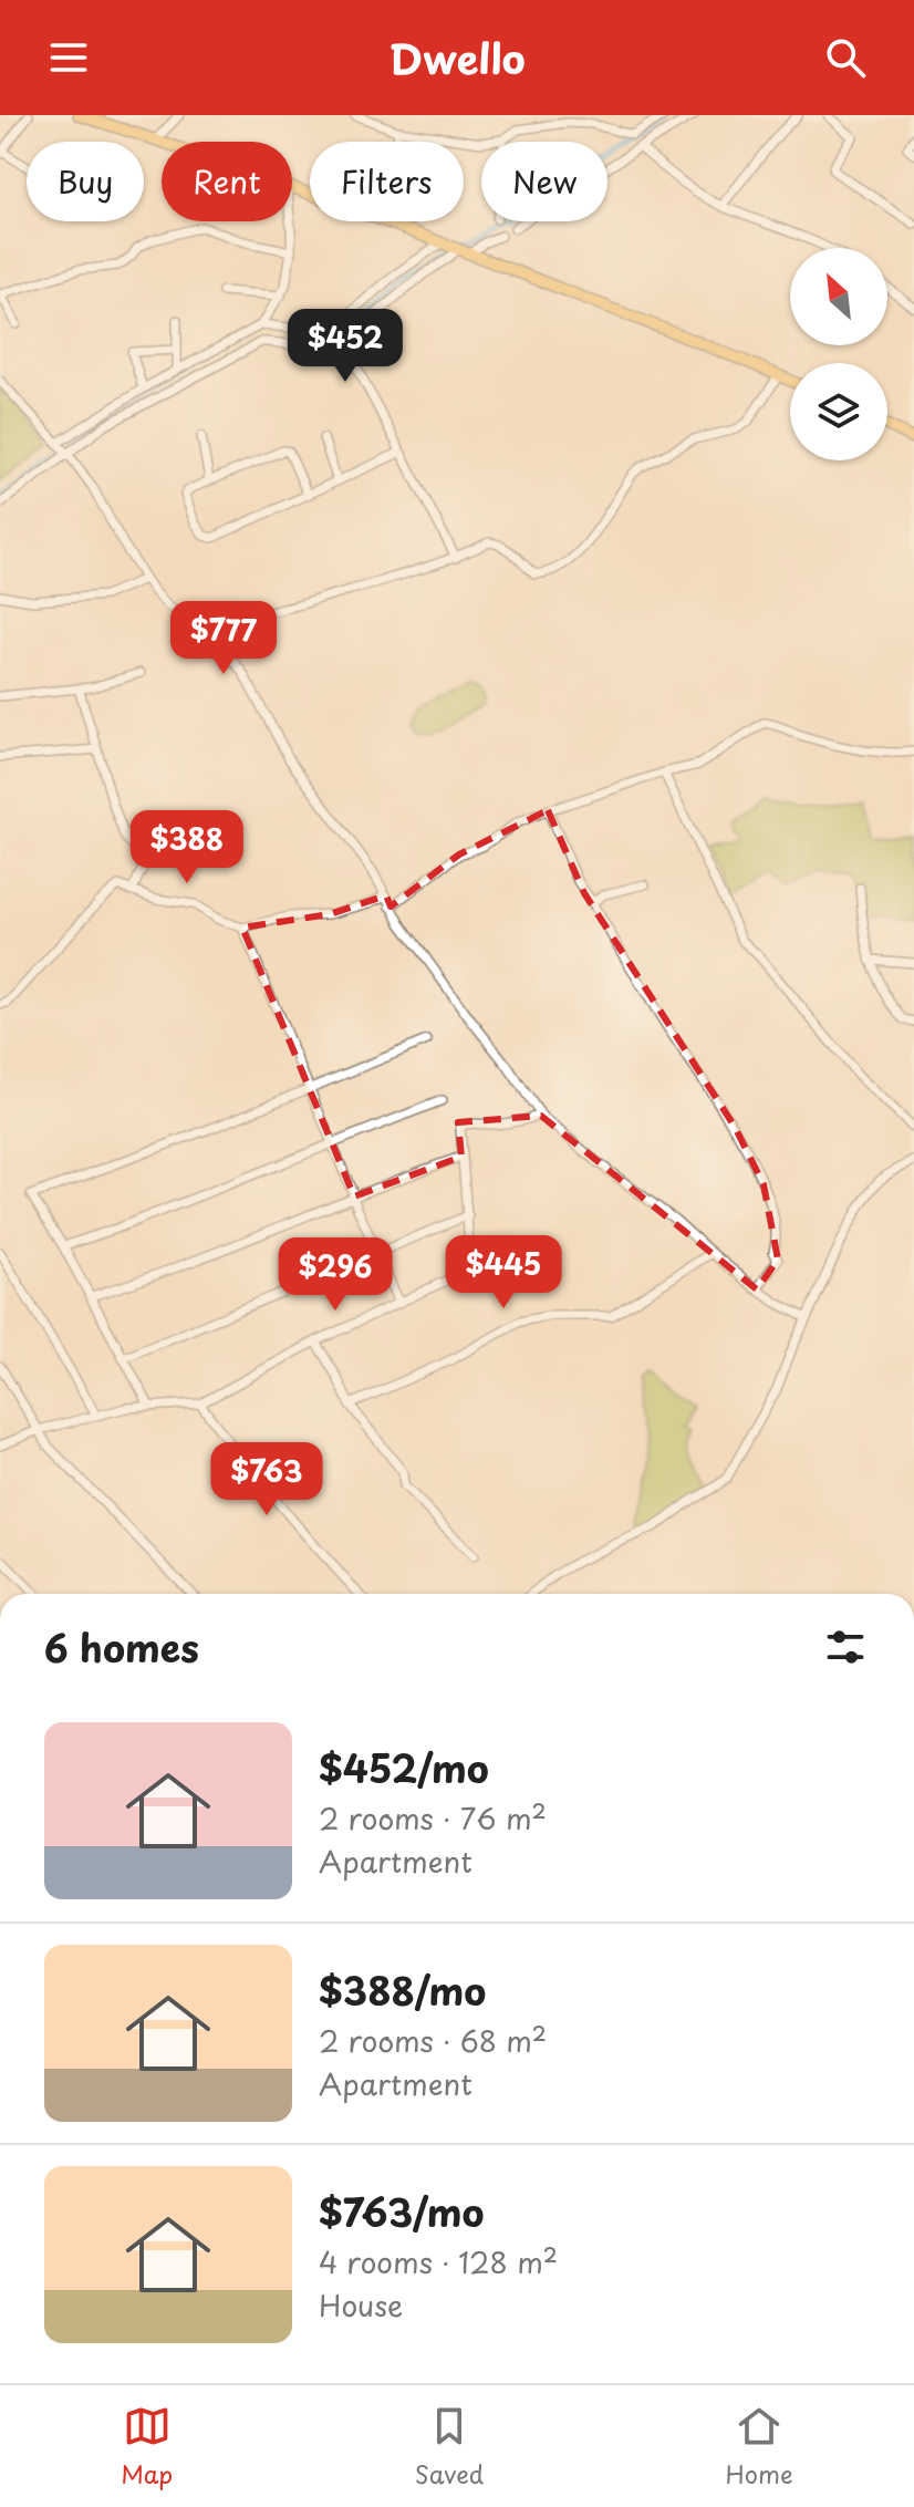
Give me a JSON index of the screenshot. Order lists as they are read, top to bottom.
{
  "north": "top left",
  "page": {
    "header": "Dwello",
    "chip": [
      "Buy",
      "Rent",
      "Filters",
      "New"
    ],
    "price": [
      "$452",
      "$777",
      "$388",
      "$445",
      "$296",
      "$763"
    ],
    "heading": "6 homes",
    "list": [
      {
        "name": "$452/mo",
        "note": "2 rooms · 76 m² · Apartment"
      },
      {
        "name": "$388/mo",
        "note": "2 rooms · 68 m² · Apartment"
      },
      {
        "name": "$763/mo",
        "note": "4 rooms · 128 m² · House"
      }
    ],
    "tabs": ["Map", "Saved", "Home"]
  }
}
